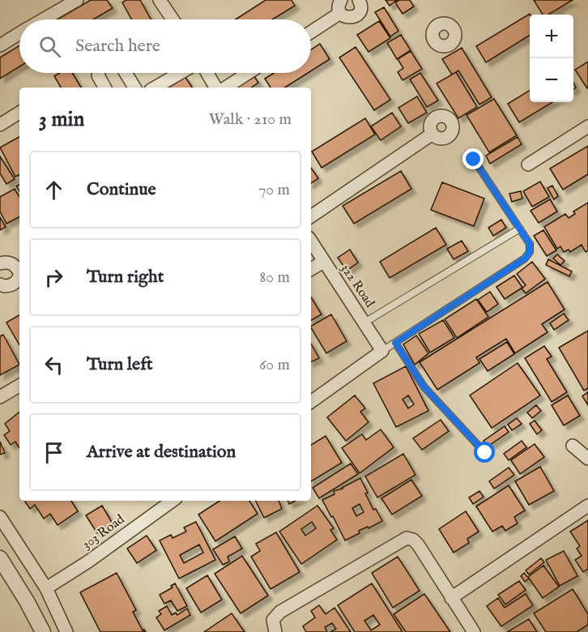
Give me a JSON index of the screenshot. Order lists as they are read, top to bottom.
{
  "streets": {
    "street": ["322 Road", "303 Road"]
  },
  "page": {
    "map_buttons": ["+", "−"],
    "search": "Search here",
    "heading": ["3 min", "Walk · 210 m"],
    "list": [
      ["Continue", "70 m"],
      ["Turn right", "80 m"],
      ["Turn left", "60 m"],
      "Arrive at destination"
    ]
  }
}
